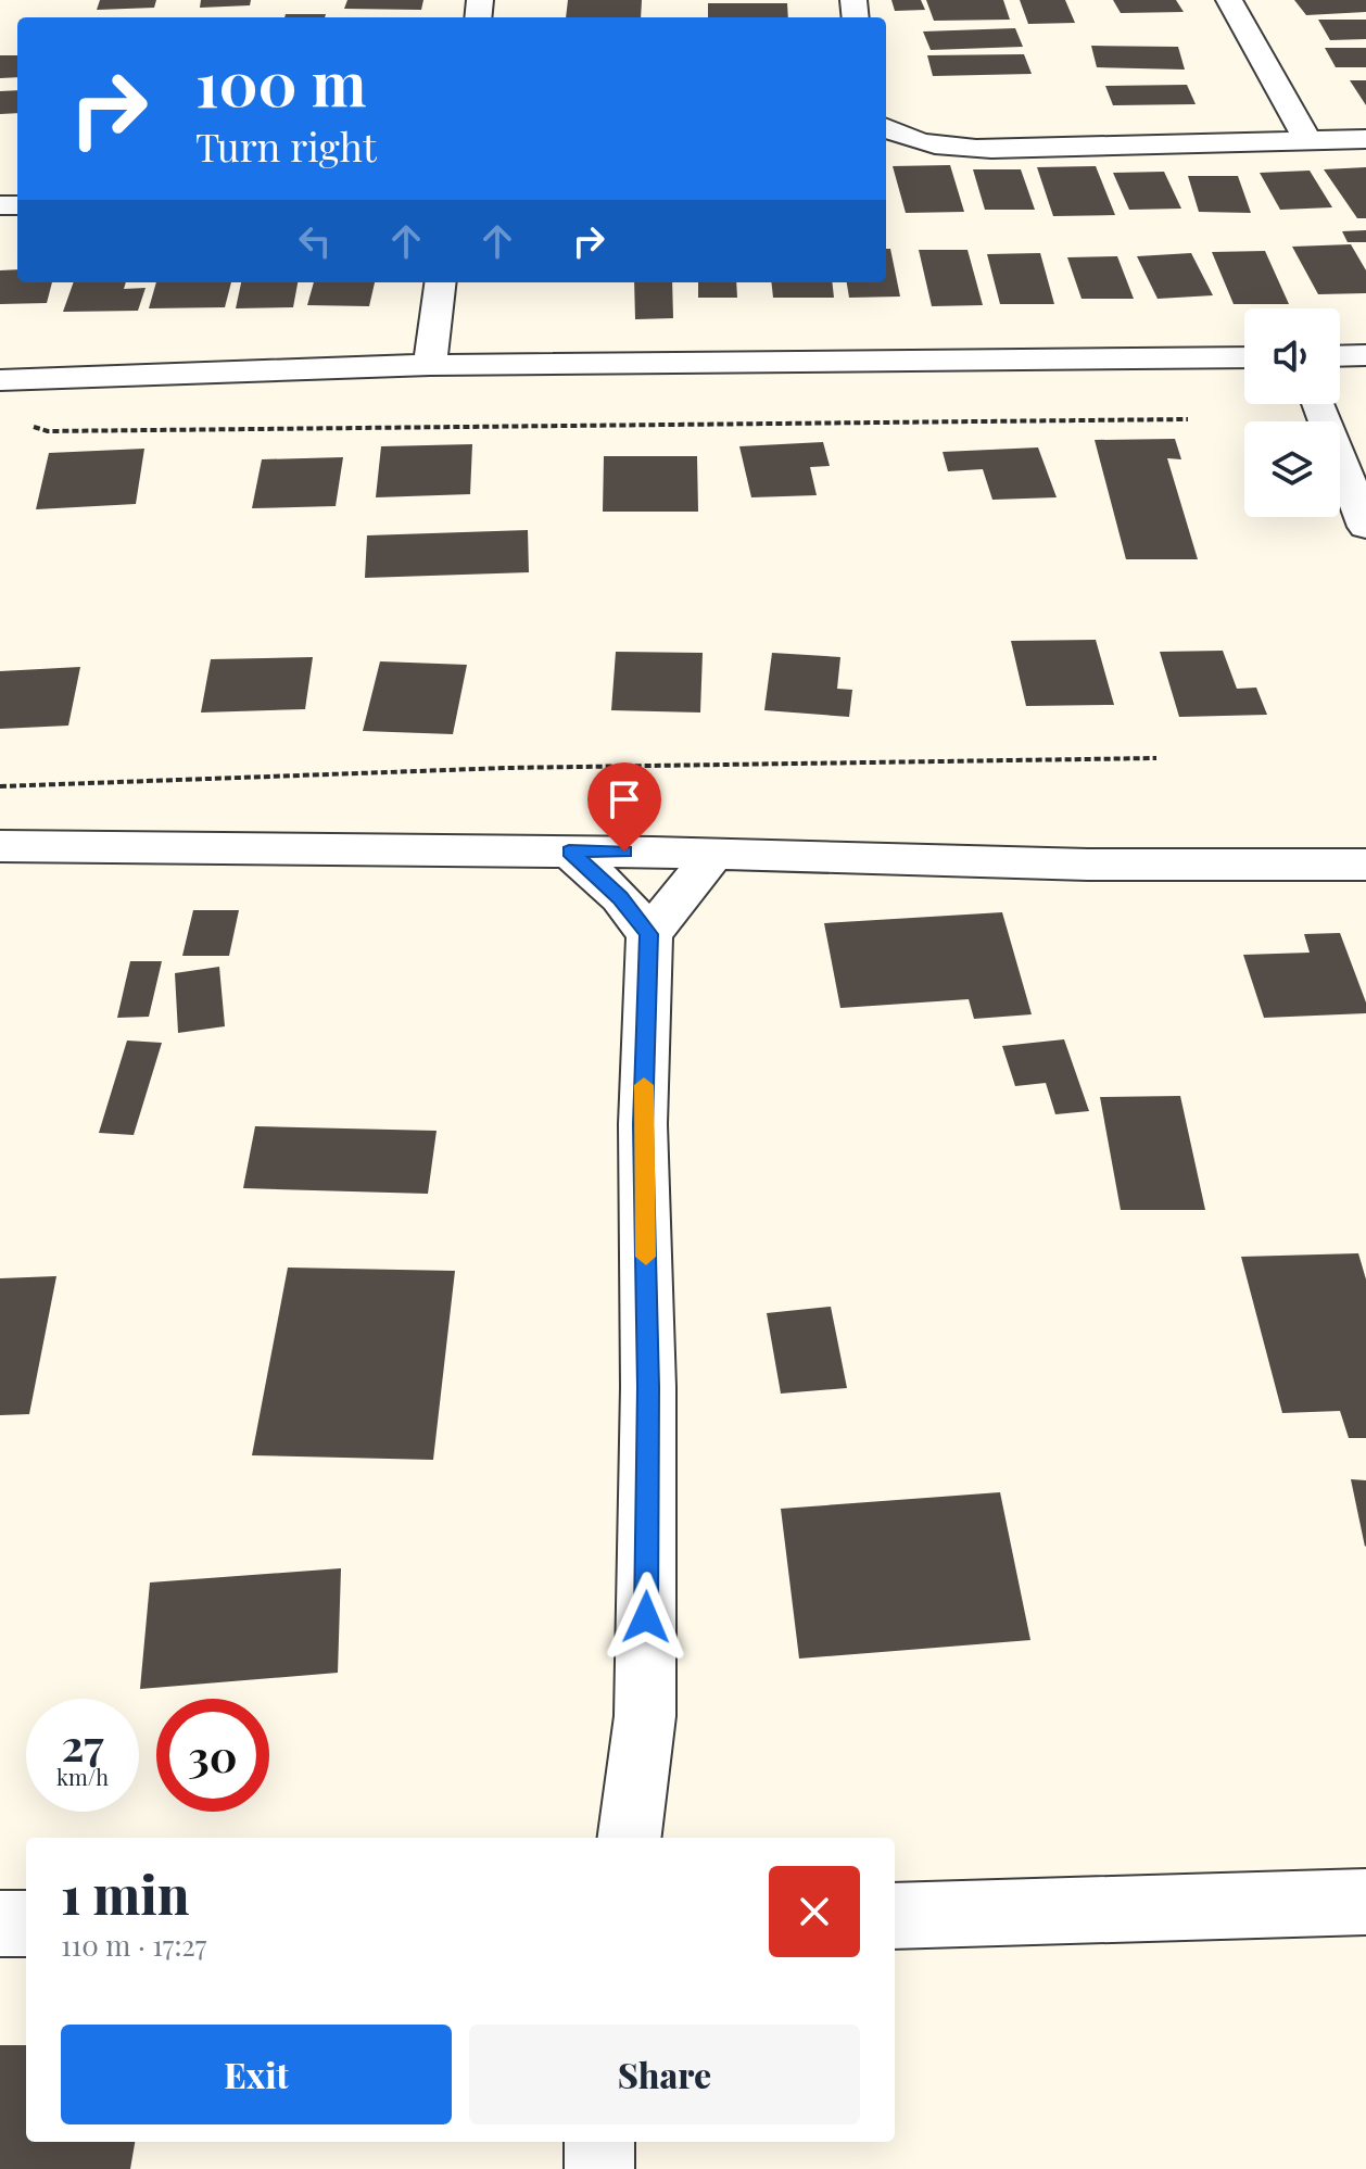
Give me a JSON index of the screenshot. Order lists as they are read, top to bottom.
{
  "page": {
    "turn": ["100 m", "Turn right"],
    "speed": "27 km/h",
    "limit": "30",
    "heading": ["1 min", "110 m · 17:27"],
    "buttons": ["Exit", "Share"]
  }
}
